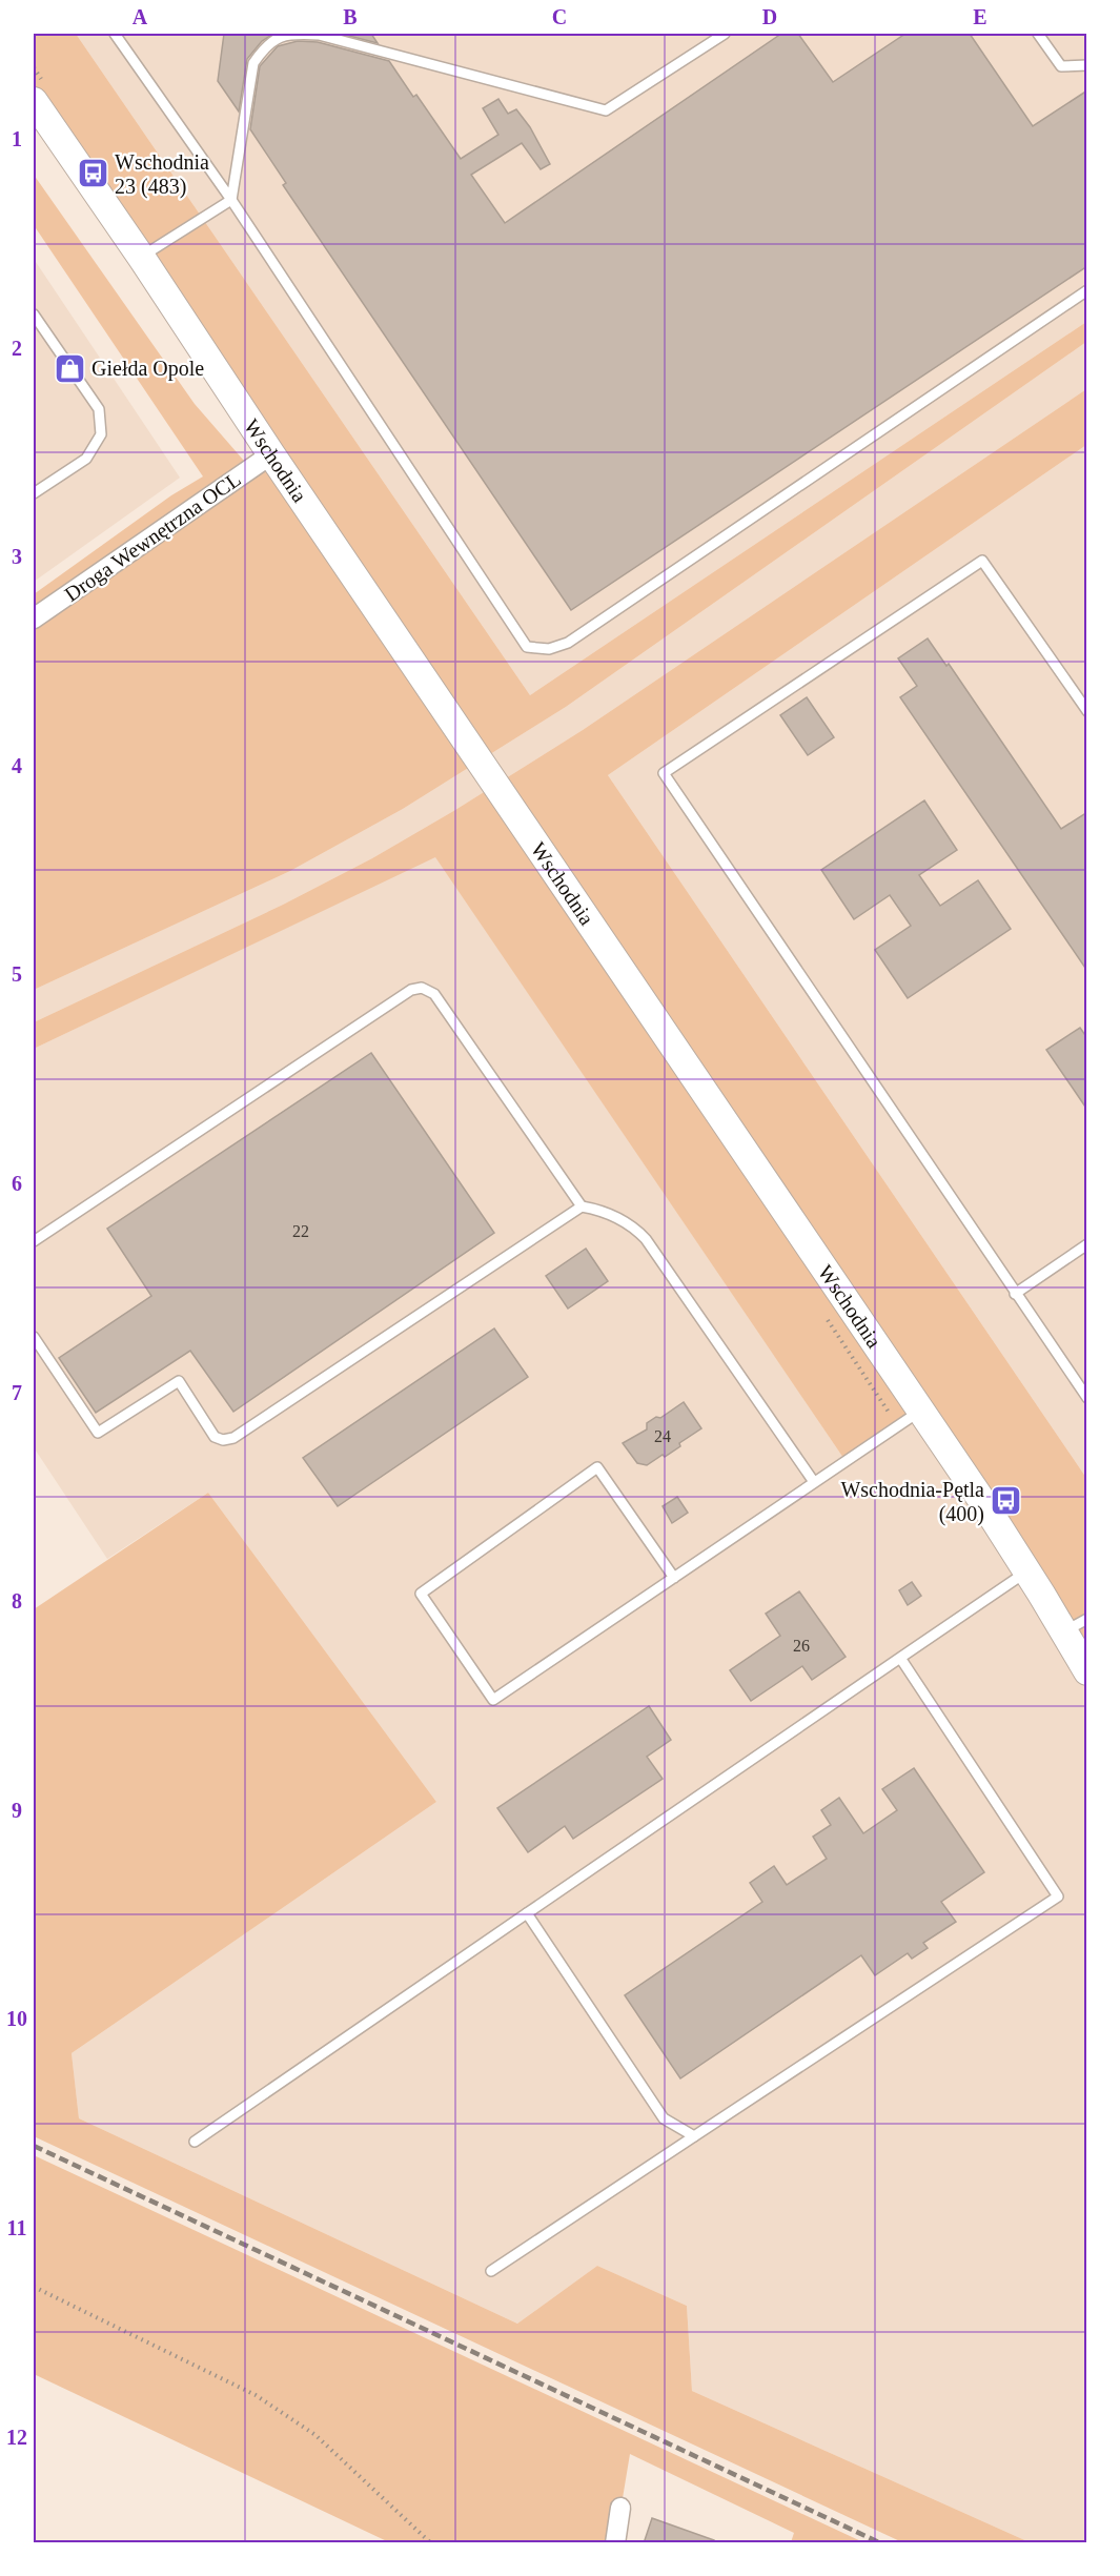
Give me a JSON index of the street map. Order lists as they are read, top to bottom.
{
  "streets": {
    "street": ["Wschodnia", "Droga Wewnętrzna OCL"]
  },
  "crossings": [
    ["Wschodnia", "Droga Wewnętrzna OCL"]
  ],
  "places": {
    "bus stop": ["Wschodnia 23 (483)", "Wschodnia-Pętla (400)"],
    "shop": ["Giełda Opole"]
  },
  "house_numbers": ["22", "24", "26"],
  "grid": {
    "columns": [
      "A",
      "B",
      "C",
      "D",
      "E"
    ],
    "rows": [
      "1",
      "2",
      "3",
      "4",
      "5",
      "6",
      "7",
      "8",
      "9",
      "10",
      "11",
      "12"
    ]
  }
}
